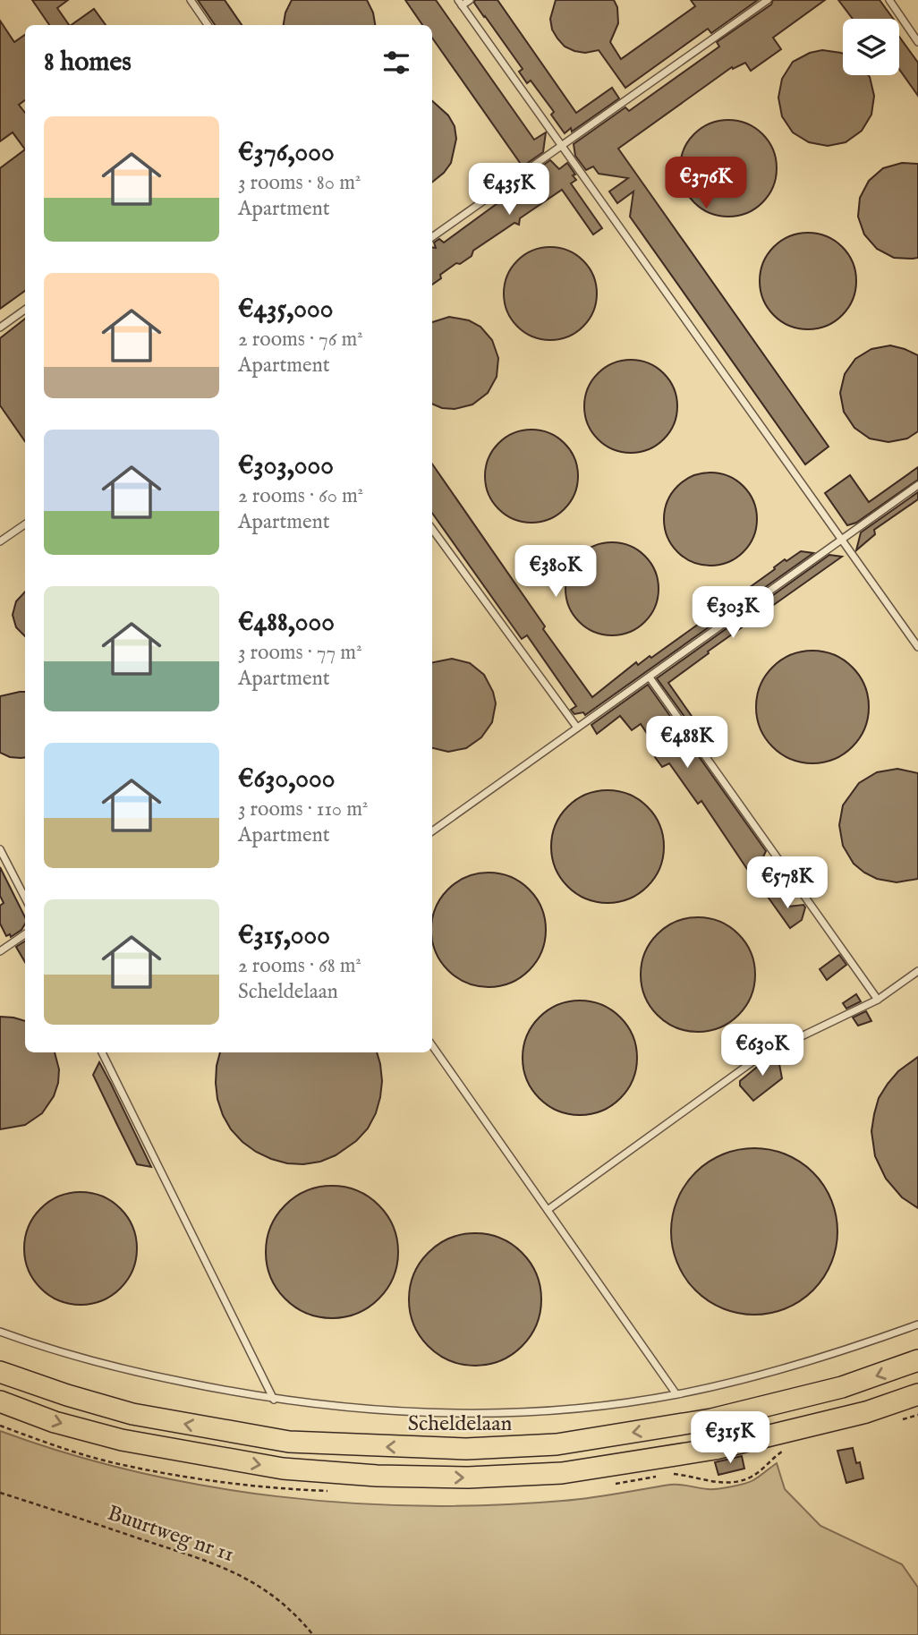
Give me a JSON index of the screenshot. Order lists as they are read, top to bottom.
{
  "streets": {
    "main road": ["Scheldelaan"],
    "path": ["Buurtweg nr 11"]
  },
  "page": {
    "heading": "8 homes",
    "list": [
      {
        "name": "€376,000",
        "note": "3 rooms · 80 m² · Apartment"
      },
      {
        "name": "€435,000",
        "note": "2 rooms · 76 m² · Apartment"
      },
      {
        "name": "€303,000",
        "note": "2 rooms · 60 m² · Apartment"
      },
      {
        "name": "€488,000",
        "note": "3 rooms · 77 m² · Apartment"
      },
      {
        "name": "€630,000",
        "note": "3 rooms · 110 m² · Apartment"
      },
      {
        "name": "€315,000",
        "note": "2 rooms · 68 m² · Scheldelaan"
      }
    ],
    "price": [
      "€376K",
      "€435K",
      "€380K",
      "€303K",
      "€488K",
      "€578K",
      "€630K",
      "€315K"
    ]
  }
}
